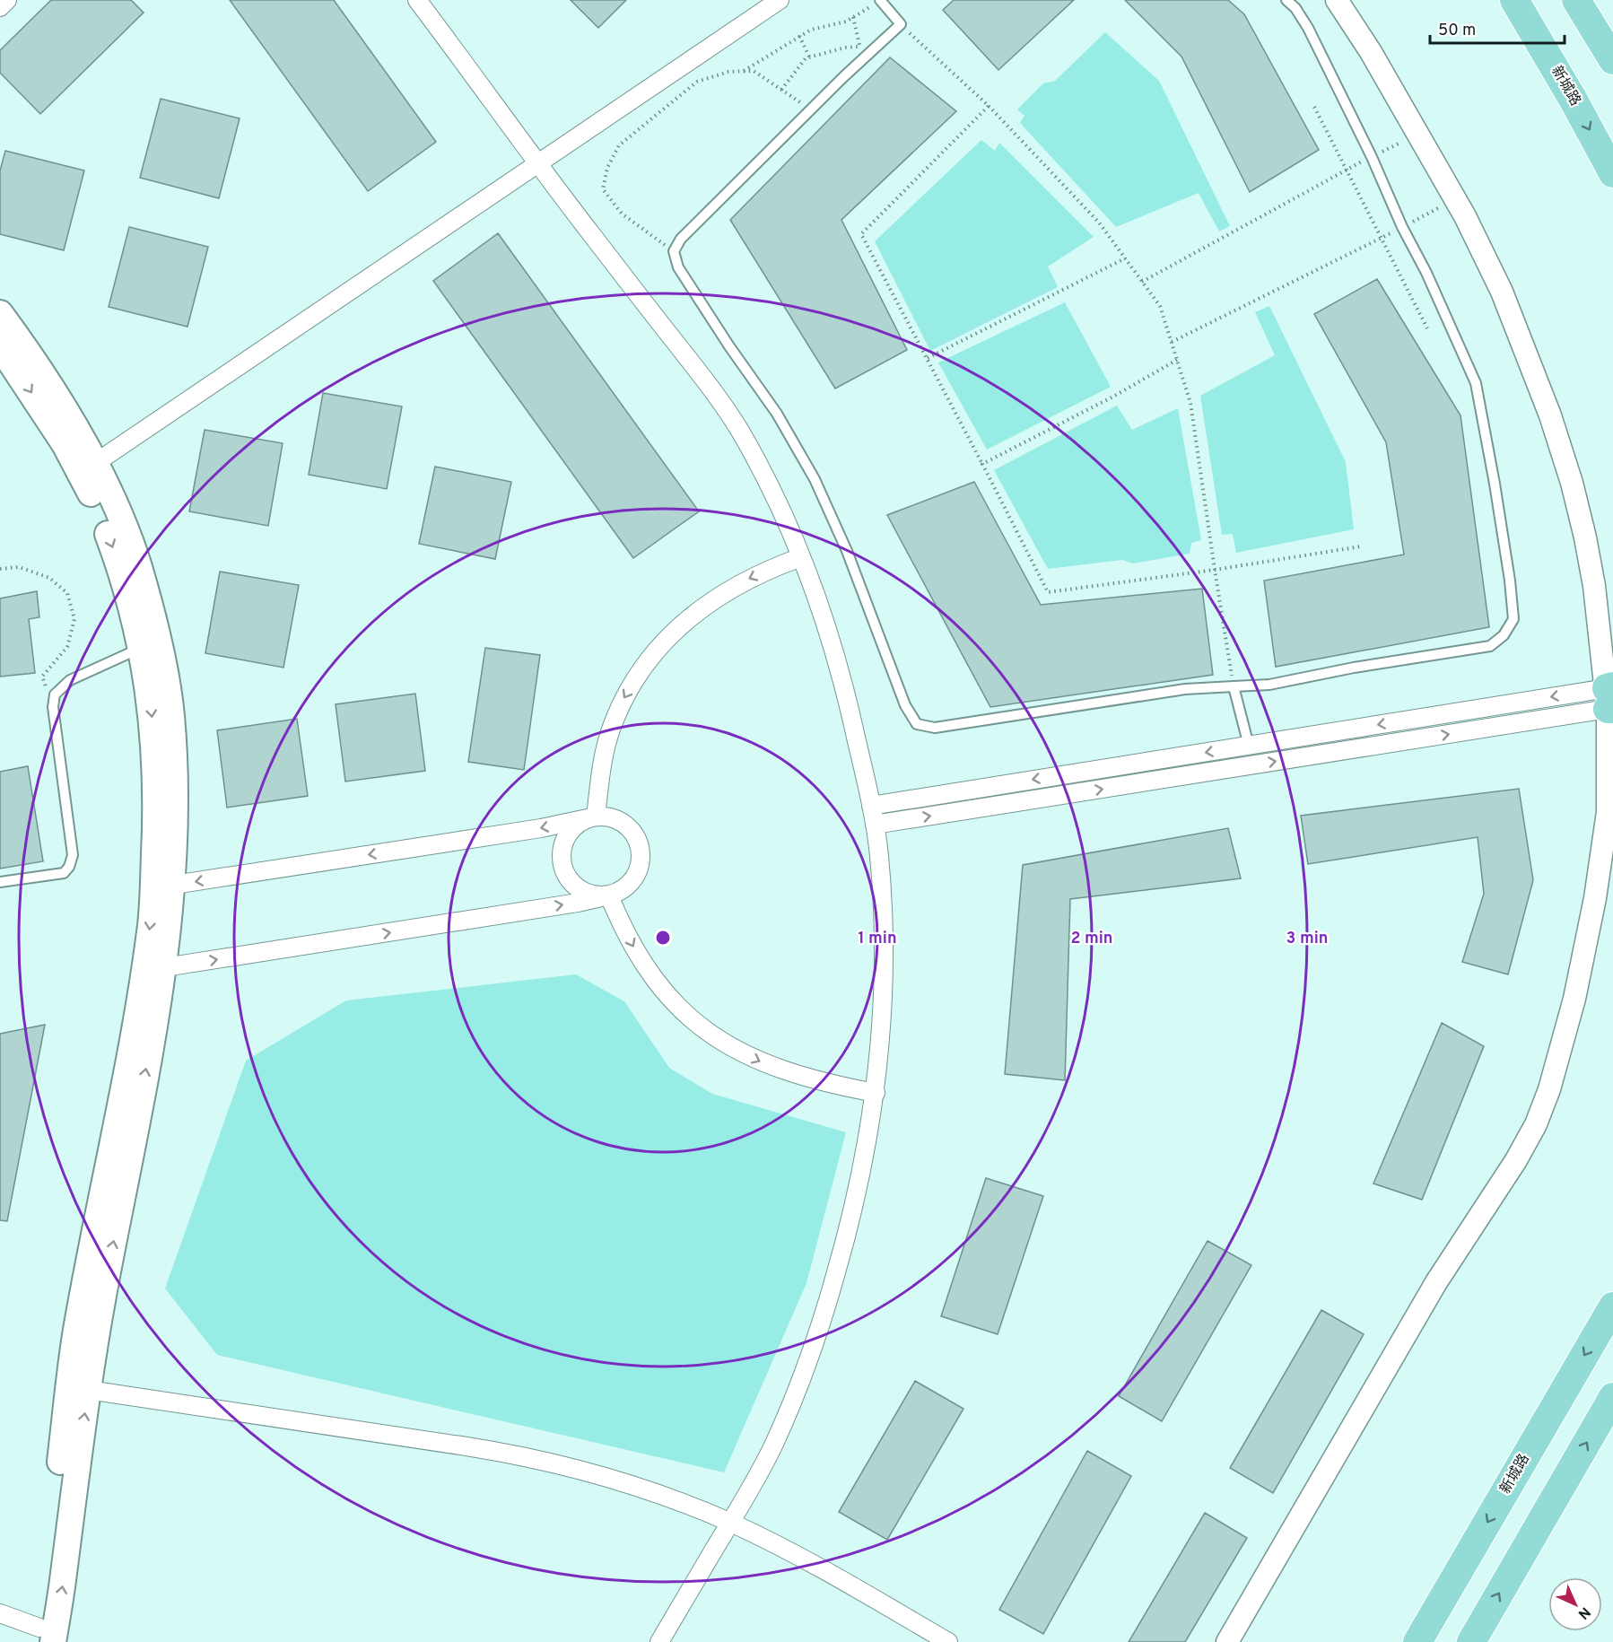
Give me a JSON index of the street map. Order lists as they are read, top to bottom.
{
  "streets": {
    "main road": ["新城路"]
  },
  "scale_bar": "50 m",
  "north": "bottom right",
  "rings": ["1 min", "2 min", "3 min"]
}
